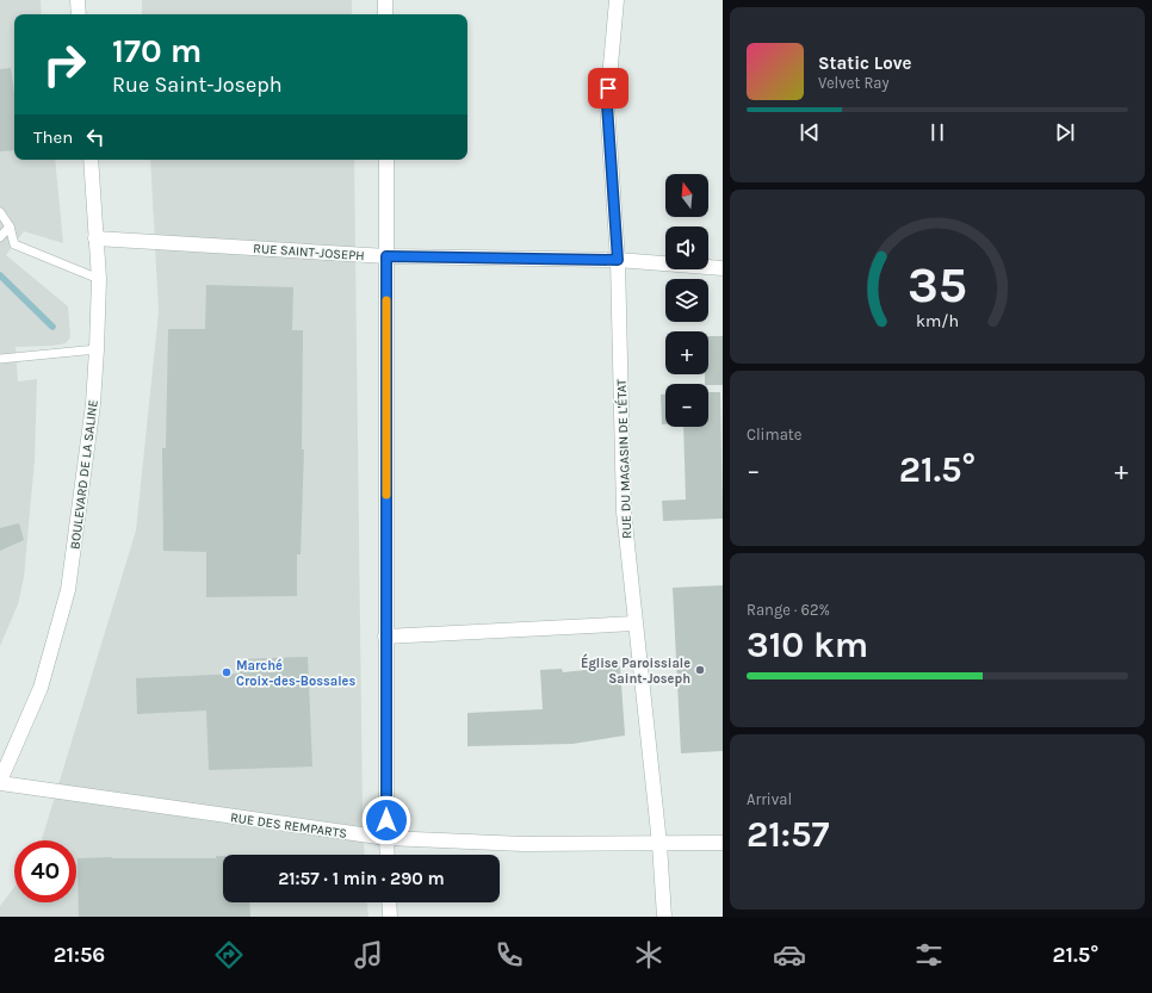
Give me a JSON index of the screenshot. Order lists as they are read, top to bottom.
{
  "streets": {
    "street": [
      "RUE SAINT-JOSEPH",
      "RUE DU MAGASIN DE L'ÉTAT",
      "BOULEVARD DE LA SALINE",
      "RUE DES REMPARTS"
    ]
  },
  "crossings": [
    ["RUE SAINT-JOSEPH", "RUE DU MAGASIN DE L'ÉTAT"],
    ["RUE SAINT-JOSEPH", "BOULEVARD DE LA SALINE"],
    ["RUE DU MAGASIN DE L'ÉTAT", "RUE DES REMPARTS"],
    ["BOULEVARD DE LA SALINE", "RUE DES REMPARTS"]
  ],
  "places": ["Église Paroissiale Saint-Joseph", "Marché Croix-des-Bossales"],
  "north": "top",
  "page": {
    "turn": ["170 m", "Rue Saint-Joseph"],
    "song": ["Static Love", "Velvet Ray"],
    "then": "Then",
    "map_buttons": ["+", "−"],
    "tile": [
      "Climate",
      ["Range · 62%", "310 km"],
      ["Arrival", "21:57"]
    ],
    "heat": ["−", "21.5°", "+"],
    "limit": "40",
    "trip": "21:57 · 1 min · 290 m",
    "tabs": ["21:56", "21.5°"],
    "gauge": ["35", "km/h"]
  }
}
